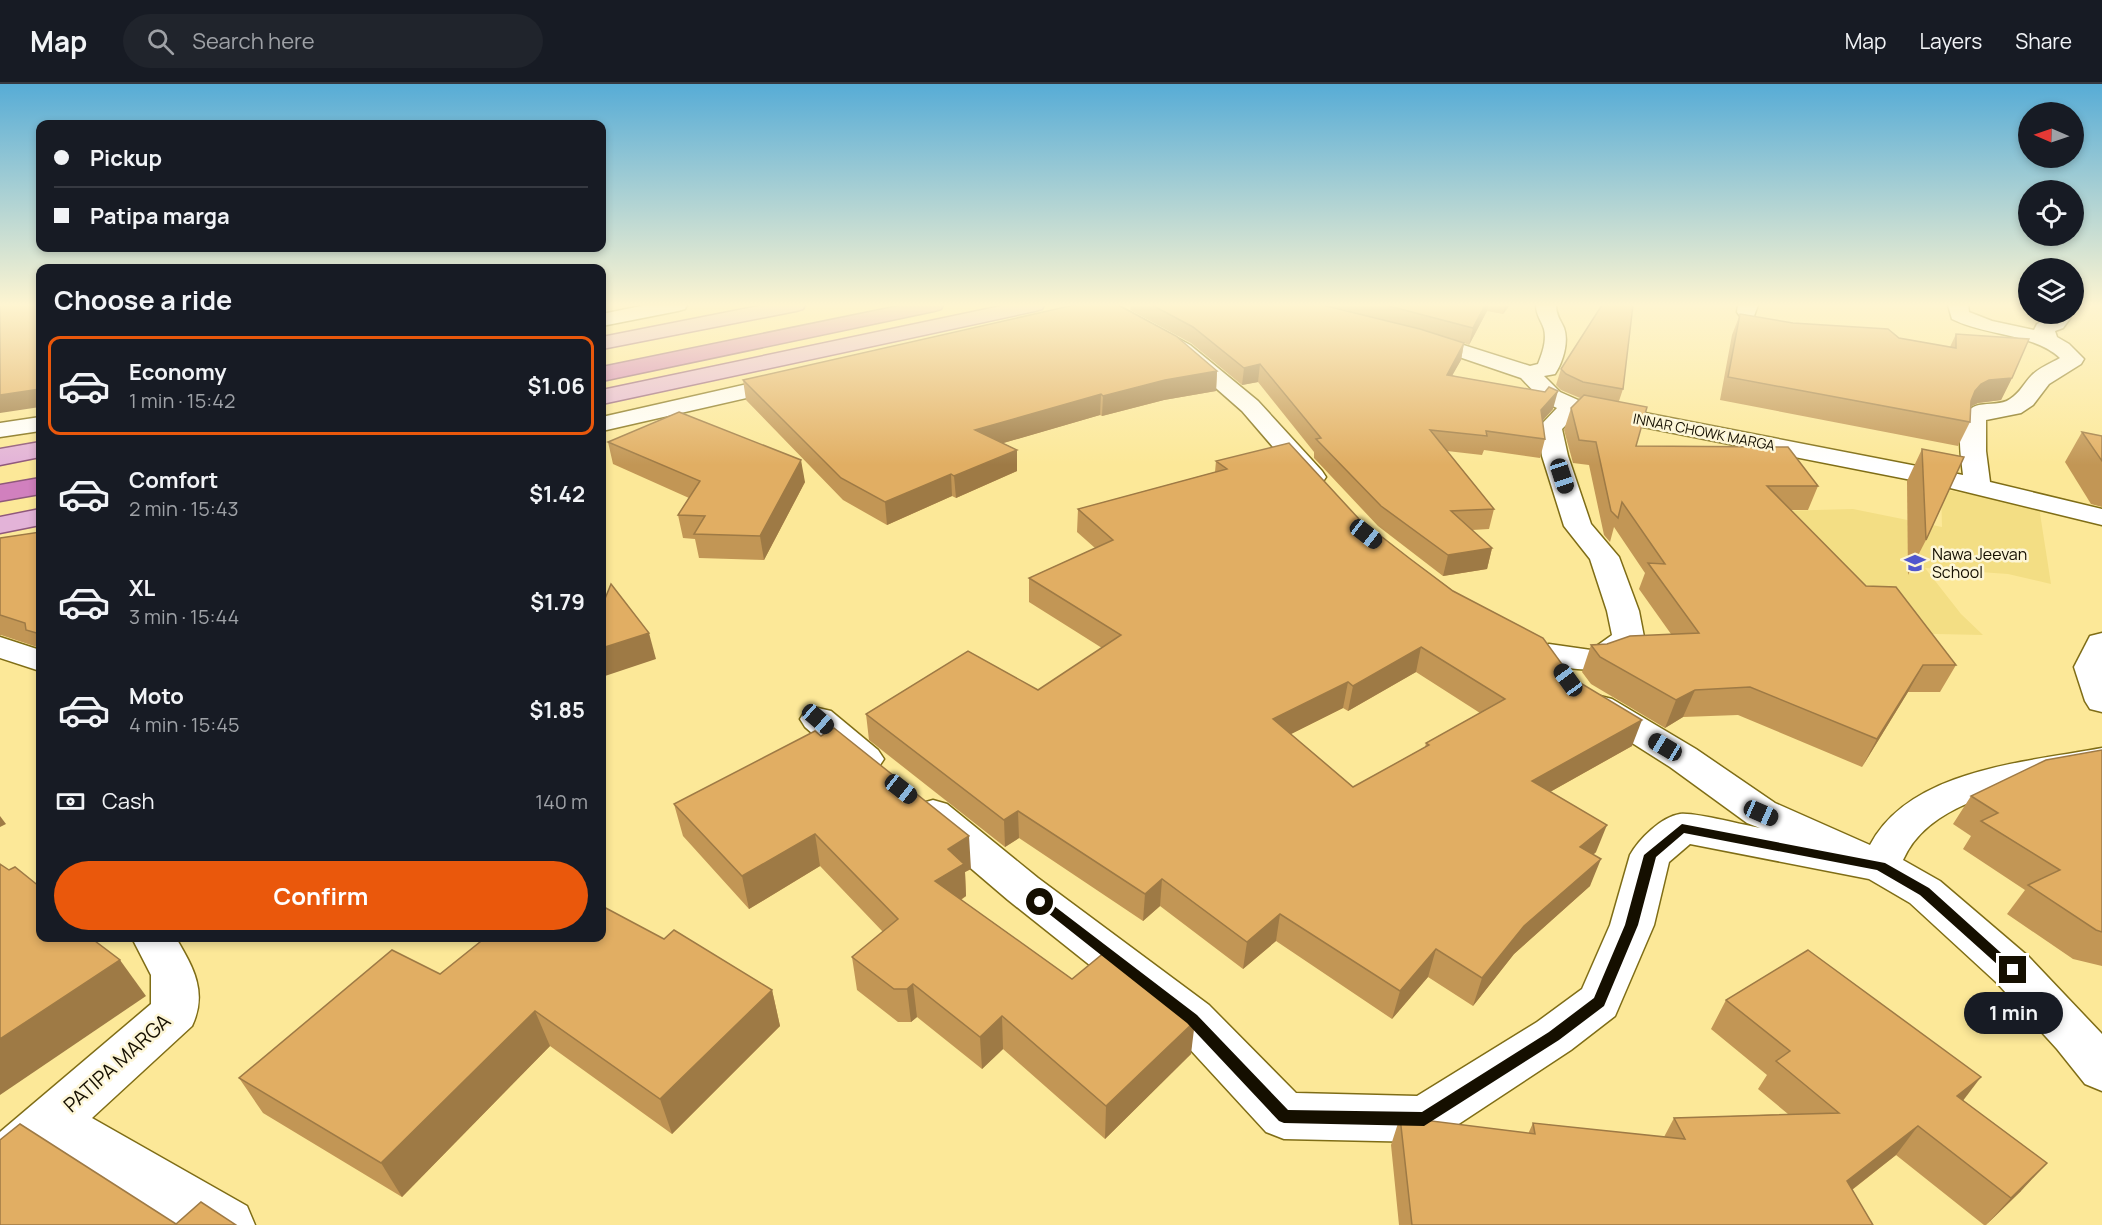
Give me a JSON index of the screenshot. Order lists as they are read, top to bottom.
{
  "streets": {
    "street": ["INNAR CHOWK MARGA", "PATIPA MARGA"]
  },
  "places": {
    "school or university": ["Nawa Jeevan School"]
  },
  "north": "left",
  "page": {
    "header": "Map",
    "search": "Search here",
    "nav": ["Map", "Layers", "Share"],
    "banner": ["Pickup", "Patipa marga"],
    "heading": "Choose a ride",
    "list": [
      {
        "name": "Economy",
        "note": "1 min · 15:42",
        "value": "$1.06"
      },
      {
        "name": "Comfort",
        "note": "2 min · 15:43",
        "value": "$1.42"
      },
      {
        "name": "XL",
        "note": "3 min · 15:44",
        "value": "$1.79"
      },
      {
        "name": "Moto",
        "note": "4 min · 15:45",
        "value": "$1.85"
      }
    ],
    "pay": ["Cash", "140 m"],
    "buttons": "Confirm",
    "bubble": "1 min"
  }
}
